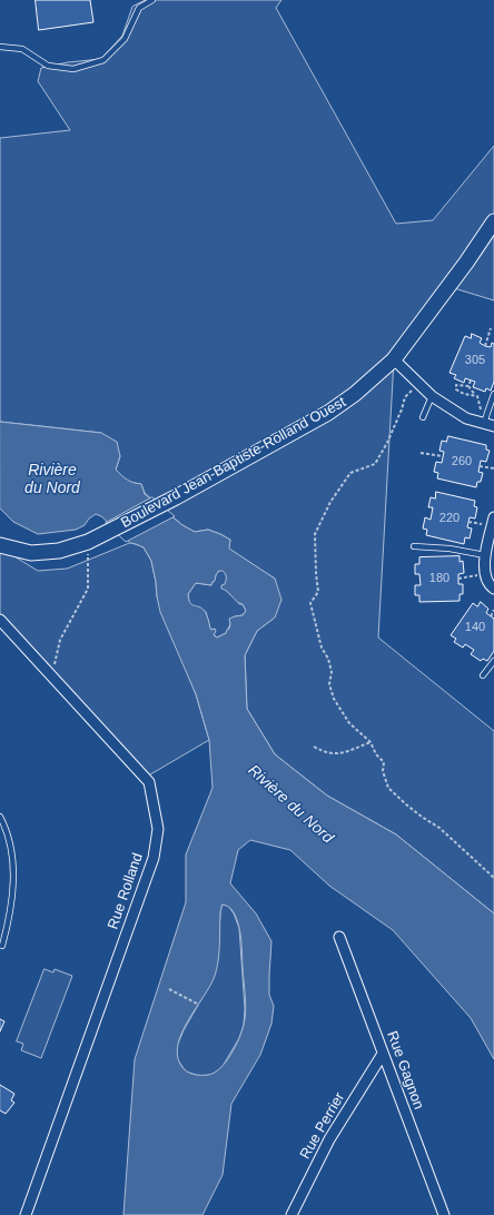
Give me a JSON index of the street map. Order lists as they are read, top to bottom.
{
  "streets": {
    "street": [
      "Boulevard Jean-Baptiste-Rolland Ouest",
      "Rue Rolland",
      "Rue Gagnon",
      "Rue Perrier"
    ]
  },
  "crossings": [
    ["Rue Gagnon", "Rue Perrier"]
  ],
  "water": ["Rivière du Nord"],
  "house_numbers": [
    "305",
    "260",
    "220",
    "180",
    "140"
  ]
}
